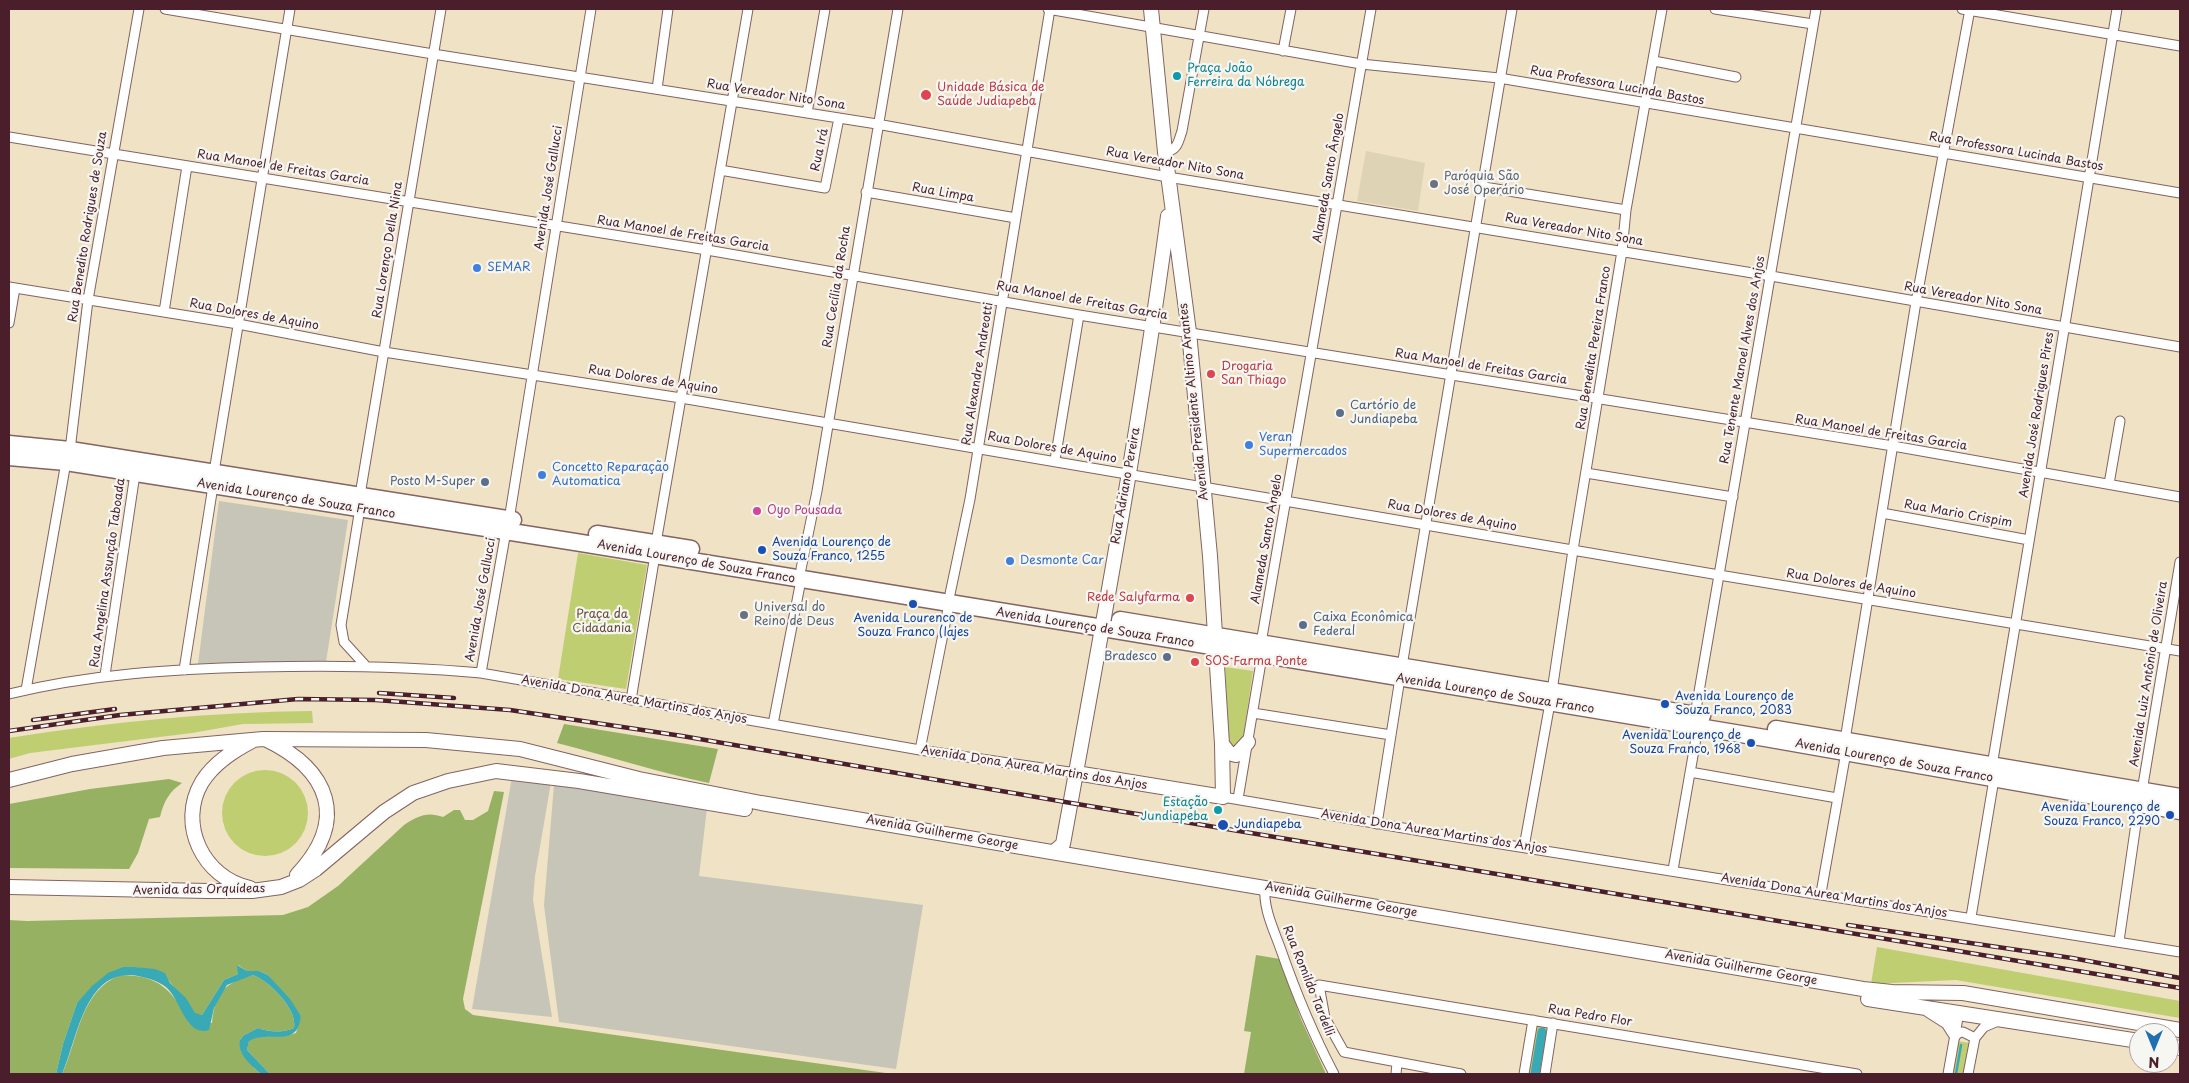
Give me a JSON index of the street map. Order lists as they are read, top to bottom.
{
  "streets": {
    "highway": ["Avenida Lourenço de Souza Franco"],
    "main road": [
      "Avenida Presidente Altino Arantes",
      "Rua Adriano Pereira",
      "Avenida Dona Aurea Martins dos Anjos",
      "Avenida Guilherme George",
      "Avenida das Orquídeas"
    ],
    "street": [
      "Rua Professora Lucinda Bastos",
      "Rua Vereador Nito Sona",
      "Rua Irá",
      "Rua Manoel de Freitas Garcia",
      "Alameda Santo Ângelo",
      "Avenida José Gallucci",
      "Rua Limpa",
      "Rua Benedito Rodrigues de Souza",
      "Rua Lorenço Della Nina",
      "Rua Cecília da Rocha",
      "Rua Dolores de Aquino",
      "Rua Benedita Pereira Franco",
      "Rua Tenente Manoel Alves dos Anjos",
      "Rua Alexandre Andreotti",
      "Avenida José Rodrigues Pires",
      "Rua Mario Crispim",
      "Alameda Santo Angelo",
      "Rua Angelina Assunção Taboada",
      "Avenida Luiz Antônio de Oliveira",
      "Rua Romildo Tardelli",
      "Rua Pedro Flor"
    ]
  },
  "crossings": [
    ["Rua Professora Lucinda Bastos", "Alameda Santo Ângelo"],
    ["Rua Professora Lucinda Bastos", "Rua Benedita Pereira Franco"],
    ["Rua Professora Lucinda Bastos", "Rua Tenente Manoel Alves dos Anjos"],
    ["Rua Professora Lucinda Bastos", "Rua Alexandre Andreotti"],
    ["Rua Professora Lucinda Bastos", "Avenida Presidente Altino Arantes"],
    ["Rua Professora Lucinda Bastos", "Avenida José Rodrigues Pires"],
    ["Rua Vereador Nito Sona", "Rua Irá"],
    ["Rua Vereador Nito Sona", "Alameda Santo Ângelo"],
    ["Rua Vereador Nito Sona", "Avenida José Gallucci"],
    ["Rua Vereador Nito Sona", "Rua Lorenço Della Nina"],
    ["Rua Vereador Nito Sona", "Rua Cecília da Rocha"],
    ["Rua Vereador Nito Sona", "Rua Benedita Pereira Franco"],
    ["Rua Vereador Nito Sona", "Rua Tenente Manoel Alves dos Anjos"],
    ["Rua Vereador Nito Sona", "Rua Alexandre Andreotti"],
    ["Rua Vereador Nito Sona", "Avenida Presidente Altino Arantes"],
    ["Rua Vereador Nito Sona", "Avenida José Rodrigues Pires"],
    ["Rua Manoel de Freitas Garcia", "Alameda Santo Ângelo"],
    ["Rua Manoel de Freitas Garcia", "Avenida José Gallucci"],
    ["Rua Manoel de Freitas Garcia", "Rua Benedito Rodrigues de Souza"],
    ["Rua Manoel de Freitas Garcia", "Rua Lorenço Della Nina"],
    ["Rua Manoel de Freitas Garcia", "Rua Cecília da Rocha"],
    ["Rua Manoel de Freitas Garcia", "Rua Benedita Pereira Franco"],
    ["Rua Manoel de Freitas Garcia", "Rua Tenente Manoel Alves dos Anjos"],
    ["Rua Manoel de Freitas Garcia", "Rua Alexandre Andreotti"],
    ["Rua Manoel de Freitas Garcia", "Avenida Presidente Altino Arantes"],
    ["Rua Manoel de Freitas Garcia", "Avenida José Rodrigues Pires"],
    ["Rua Manoel de Freitas Garcia", "Rua Adriano Pereira"],
    ["Rua Manoel de Freitas Garcia", "Alameda Santo Angelo"],
    ["Alameda Santo Ângelo", "Alameda Santo Angelo"],
    ["Avenida José Gallucci", "Rua Dolores de Aquino"],
    ["Avenida José Gallucci", "Avenida Lourenço de Souza Franco"],
    ["Avenida José Gallucci", "Avenida Dona Aurea Martins dos Anjos"],
    ["Rua Limpa", "Rua Cecília da Rocha"],
    ["Rua Limpa", "Rua Alexandre Andreotti"],
    ["Rua Benedito Rodrigues de Souza", "Rua Dolores de Aquino"],
    ["Rua Benedito Rodrigues de Souza", "Avenida Lourenço de Souza Franco"],
    ["Rua Benedito Rodrigues de Souza", "Avenida Dona Aurea Martins dos Anjos"],
    ["Rua Lorenço Della Nina", "Rua Dolores de Aquino"],
    ["Rua Lorenço Della Nina", "Avenida Lourenço de Souza Franco"],
    ["Rua Lorenço Della Nina", "Avenida Dona Aurea Martins dos Anjos"],
    ["Rua Cecília da Rocha", "Rua Dolores de Aquino"],
    ["Rua Cecília da Rocha", "Avenida Lourenço de Souza Franco"],
    ["Rua Cecília da Rocha", "Avenida Dona Aurea Martins dos Anjos"],
    ["Rua Dolores de Aquino", "Rua Benedita Pereira Franco"],
    ["Rua Dolores de Aquino", "Rua Tenente Manoel Alves dos Anjos"],
    ["Rua Dolores de Aquino", "Rua Alexandre Andreotti"],
    ["Rua Dolores de Aquino", "Avenida Presidente Altino Arantes"],
    ["Rua Dolores de Aquino", "Avenida José Rodrigues Pires"],
    ["Rua Dolores de Aquino", "Rua Adriano Pereira"],
    ["Rua Dolores de Aquino", "Alameda Santo Angelo"],
    ["Rua Dolores de Aquino", "Avenida Luiz Antônio de Oliveira"],
    ["Rua Benedita Pereira Franco", "Avenida Lourenço de Souza Franco"],
    ["Rua Benedita Pereira Franco", "Avenida Dona Aurea Martins dos Anjos"],
    ["Rua Tenente Manoel Alves dos Anjos", "Avenida Lourenço de Souza Franco"],
    ["Rua Tenente Manoel Alves dos Anjos", "Avenida Dona Aurea Martins dos Anjos"],
    ["Rua Alexandre Andreotti", "Avenida Lourenço de Souza Franco"],
    ["Rua Alexandre Andreotti", "Avenida Dona Aurea Martins dos Anjos"],
    ["Avenida Presidente Altino Arantes", "Rua Adriano Pereira"],
    ["Avenida Presidente Altino Arantes", "Avenida Lourenço de Souza Franco"],
    ["Avenida Presidente Altino Arantes", "Avenida Dona Aurea Martins dos Anjos"],
    ["Avenida José Rodrigues Pires", "Avenida Lourenço de Souza Franco"],
    ["Avenida José Rodrigues Pires", "Rua Mario Crispim"],
    ["Avenida José Rodrigues Pires", "Avenida Dona Aurea Martins dos Anjos"],
    ["Rua Adriano Pereira", "Avenida Lourenço de Souza Franco"],
    ["Rua Adriano Pereira", "Avenida Dona Aurea Martins dos Anjos"],
    ["Rua Adriano Pereira", "Avenida Guilherme George"],
    ["Avenida Lourenço de Souza Franco", "Alameda Santo Angelo"],
    ["Avenida Lourenço de Souza Franco", "Rua Angelina Assunção Taboada"],
    ["Avenida Lourenço de Souza Franco", "Avenida Luiz Antônio de Oliveira"],
    ["Alameda Santo Angelo", "Avenida Dona Aurea Martins dos Anjos"],
    ["Rua Angelina Assunção Taboada", "Avenida Dona Aurea Martins dos Anjos"],
    ["Avenida Luiz Antônio de Oliveira", "Avenida Dona Aurea Martins dos Anjos"],
    ["Avenida Guilherme George", "Avenida das Orquídeas"],
    ["Avenida Guilherme George", "Rua Romildo Tardelli"]
  ],
  "parks": ["Praça da Cidadania"],
  "places": [
    "Praça João Ferreira da Nóbrega",
    "Unidade Básica de Saúde Judiapeba",
    "Paróquia São José Operário",
    "SEMAR",
    "Drogaria San Thiago",
    "Cartório de Jundiapeba",
    "Veran Supermercados",
    "Concetto Reparação Automatica",
    "Posto M-Super",
    "Oyo Pousada",
    "Avenida Lourenço de Souza Franco, 1255",
    "Desmonte Car",
    "Rede Salyfarma",
    "Avenida Lourenco de Souza Franco (lajes",
    "Universal do Reino de Deus",
    "Caixa Econômica Federal",
    "Bradesco",
    "SOS Farma Ponte",
    "Avenida Lourenço de Souza Franco, 2083",
    "Avenida Lourenço de Souza Franco, 1968",
    "Estação Jundiapeba",
    "Avenida Lourenço de Souza Franco, 2290",
    "Jundiapeba"
  ],
  "north": "bottom"
}
